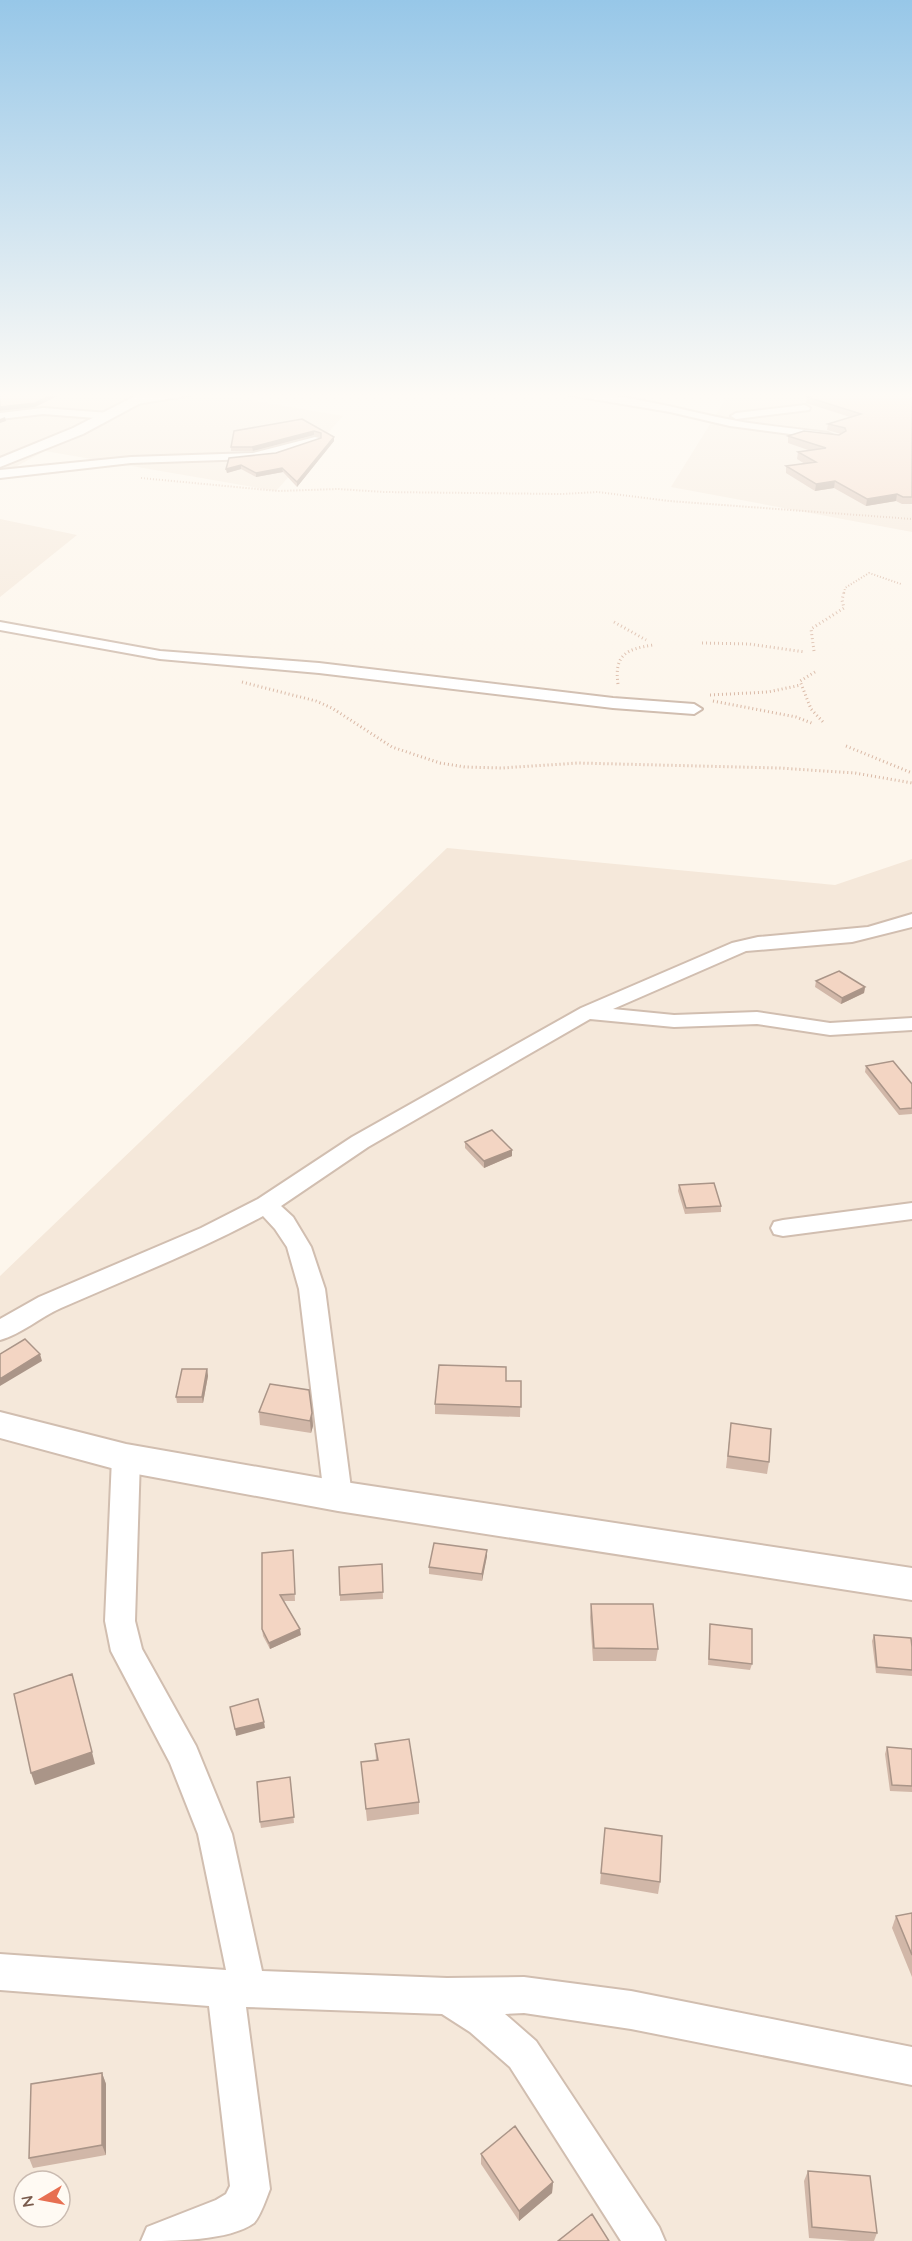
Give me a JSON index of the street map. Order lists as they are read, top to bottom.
{
  "north": "left"
}
